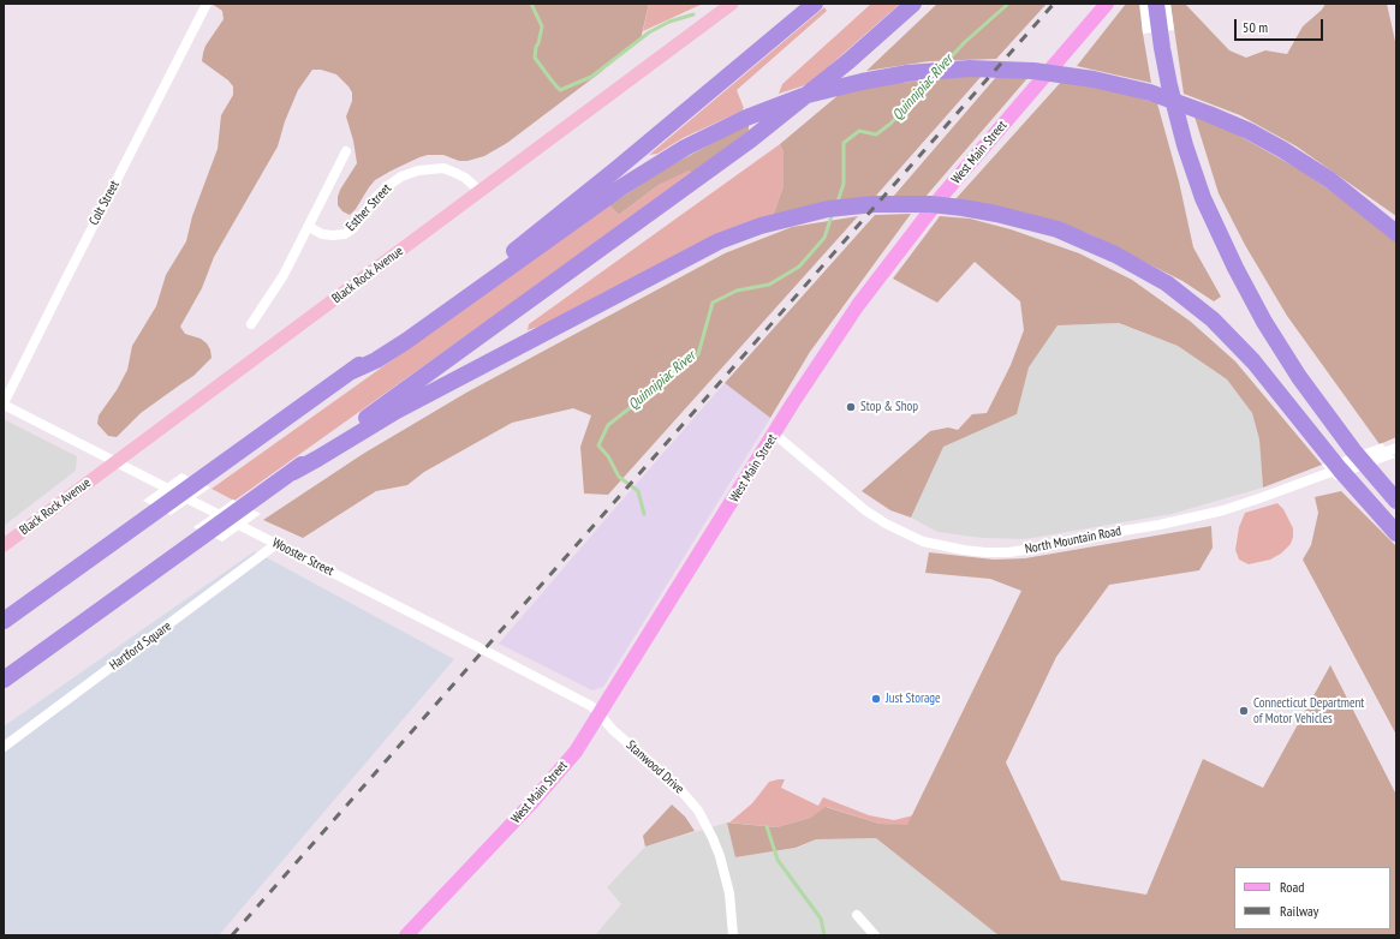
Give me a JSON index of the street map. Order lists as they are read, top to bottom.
{
  "streets": {
    "main road": ["West Main Street"],
    "street": [
      "Colt Street",
      "Esther Street",
      "Black Rock Avenue",
      "North Mountain Road",
      "Wooster Street",
      "Hartford Square",
      "Stanwood Drive"
    ]
  },
  "crossings": [
    ["West Main Street", "North Mountain Road"],
    ["West Main Street", "Wooster Street"],
    ["West Main Street", "Stanwood Drive"],
    ["Colt Street", "Wooster Street"],
    ["Esther Street", "Black Rock Avenue"],
    ["Black Rock Avenue", "Wooster Street"],
    ["Wooster Street", "Hartford Square"],
    ["Wooster Street", "Stanwood Drive"]
  ],
  "water": ["Quinnipiac River"],
  "places": ["Stop & Shop", "Just Storage", "Connecticut Department of Motor Vehicles"],
  "legend": ["Road", "Railway"],
  "scale_bar": "50 m"
}
